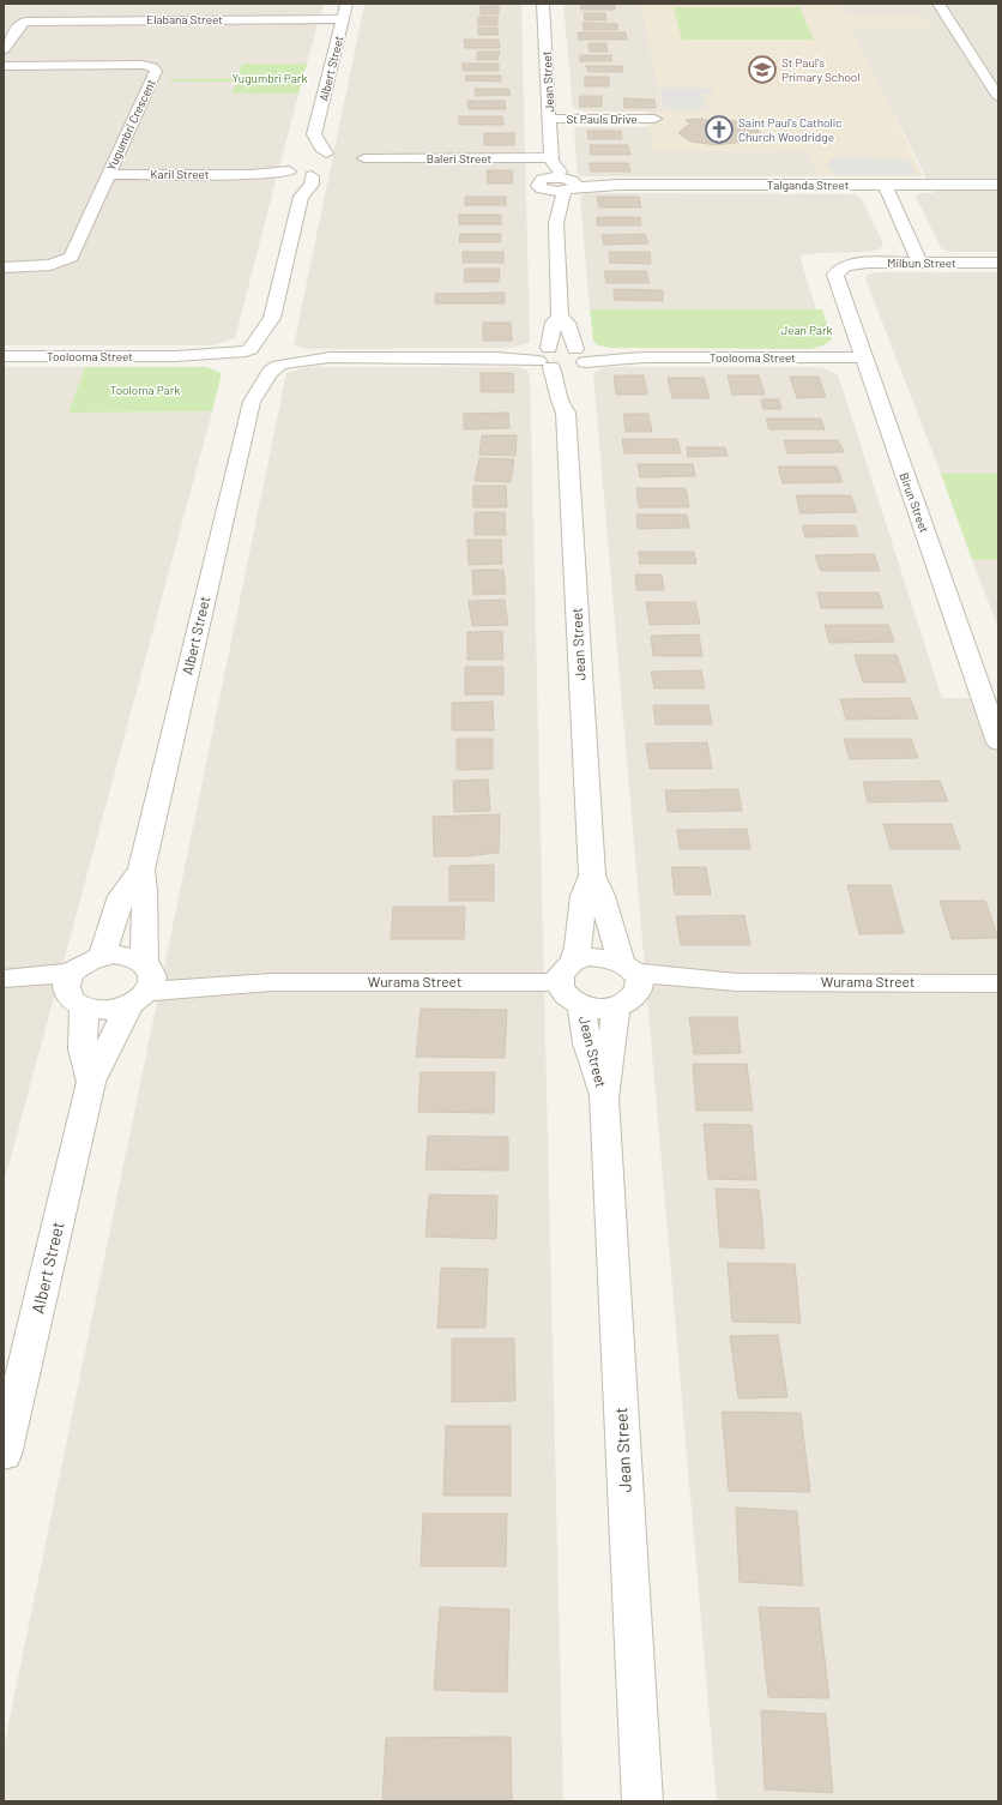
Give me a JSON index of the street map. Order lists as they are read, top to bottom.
{
  "streets": {
    "street": [
      "Elabana Street",
      "Albert Street",
      "Jean Street",
      "St Pauls Drive",
      "Yugumbri Crescent",
      "Baleri Street",
      "Karil Street",
      "Talganda Street",
      "Milbun Street",
      "Toolooma Street",
      "Birun Street",
      "Wurama Street"
    ]
  },
  "crossings": [
    ["Elabana Street", "Albert Street"],
    ["Albert Street", "Karil Street"],
    ["Albert Street", "Toolooma Street"],
    ["Albert Street", "Wurama Street"],
    ["Jean Street", "St Pauls Drive"],
    ["Jean Street", "Baleri Street"],
    ["Jean Street", "Talganda Street"],
    ["Jean Street", "Toolooma Street"],
    ["Jean Street", "Wurama Street"],
    ["Yugumbri Crescent", "Karil Street"],
    ["Milbun Street", "Birun Street"],
    ["Toolooma Street", "Birun Street"]
  ],
  "parks": ["Yugumbri Park", "Jean Park", "Tooloma Park"],
  "places": {
    "school or university": ["St Paul's Primary School"],
    "church": ["Saint Paul's Catholic Church Woodridge"]
  }
}
